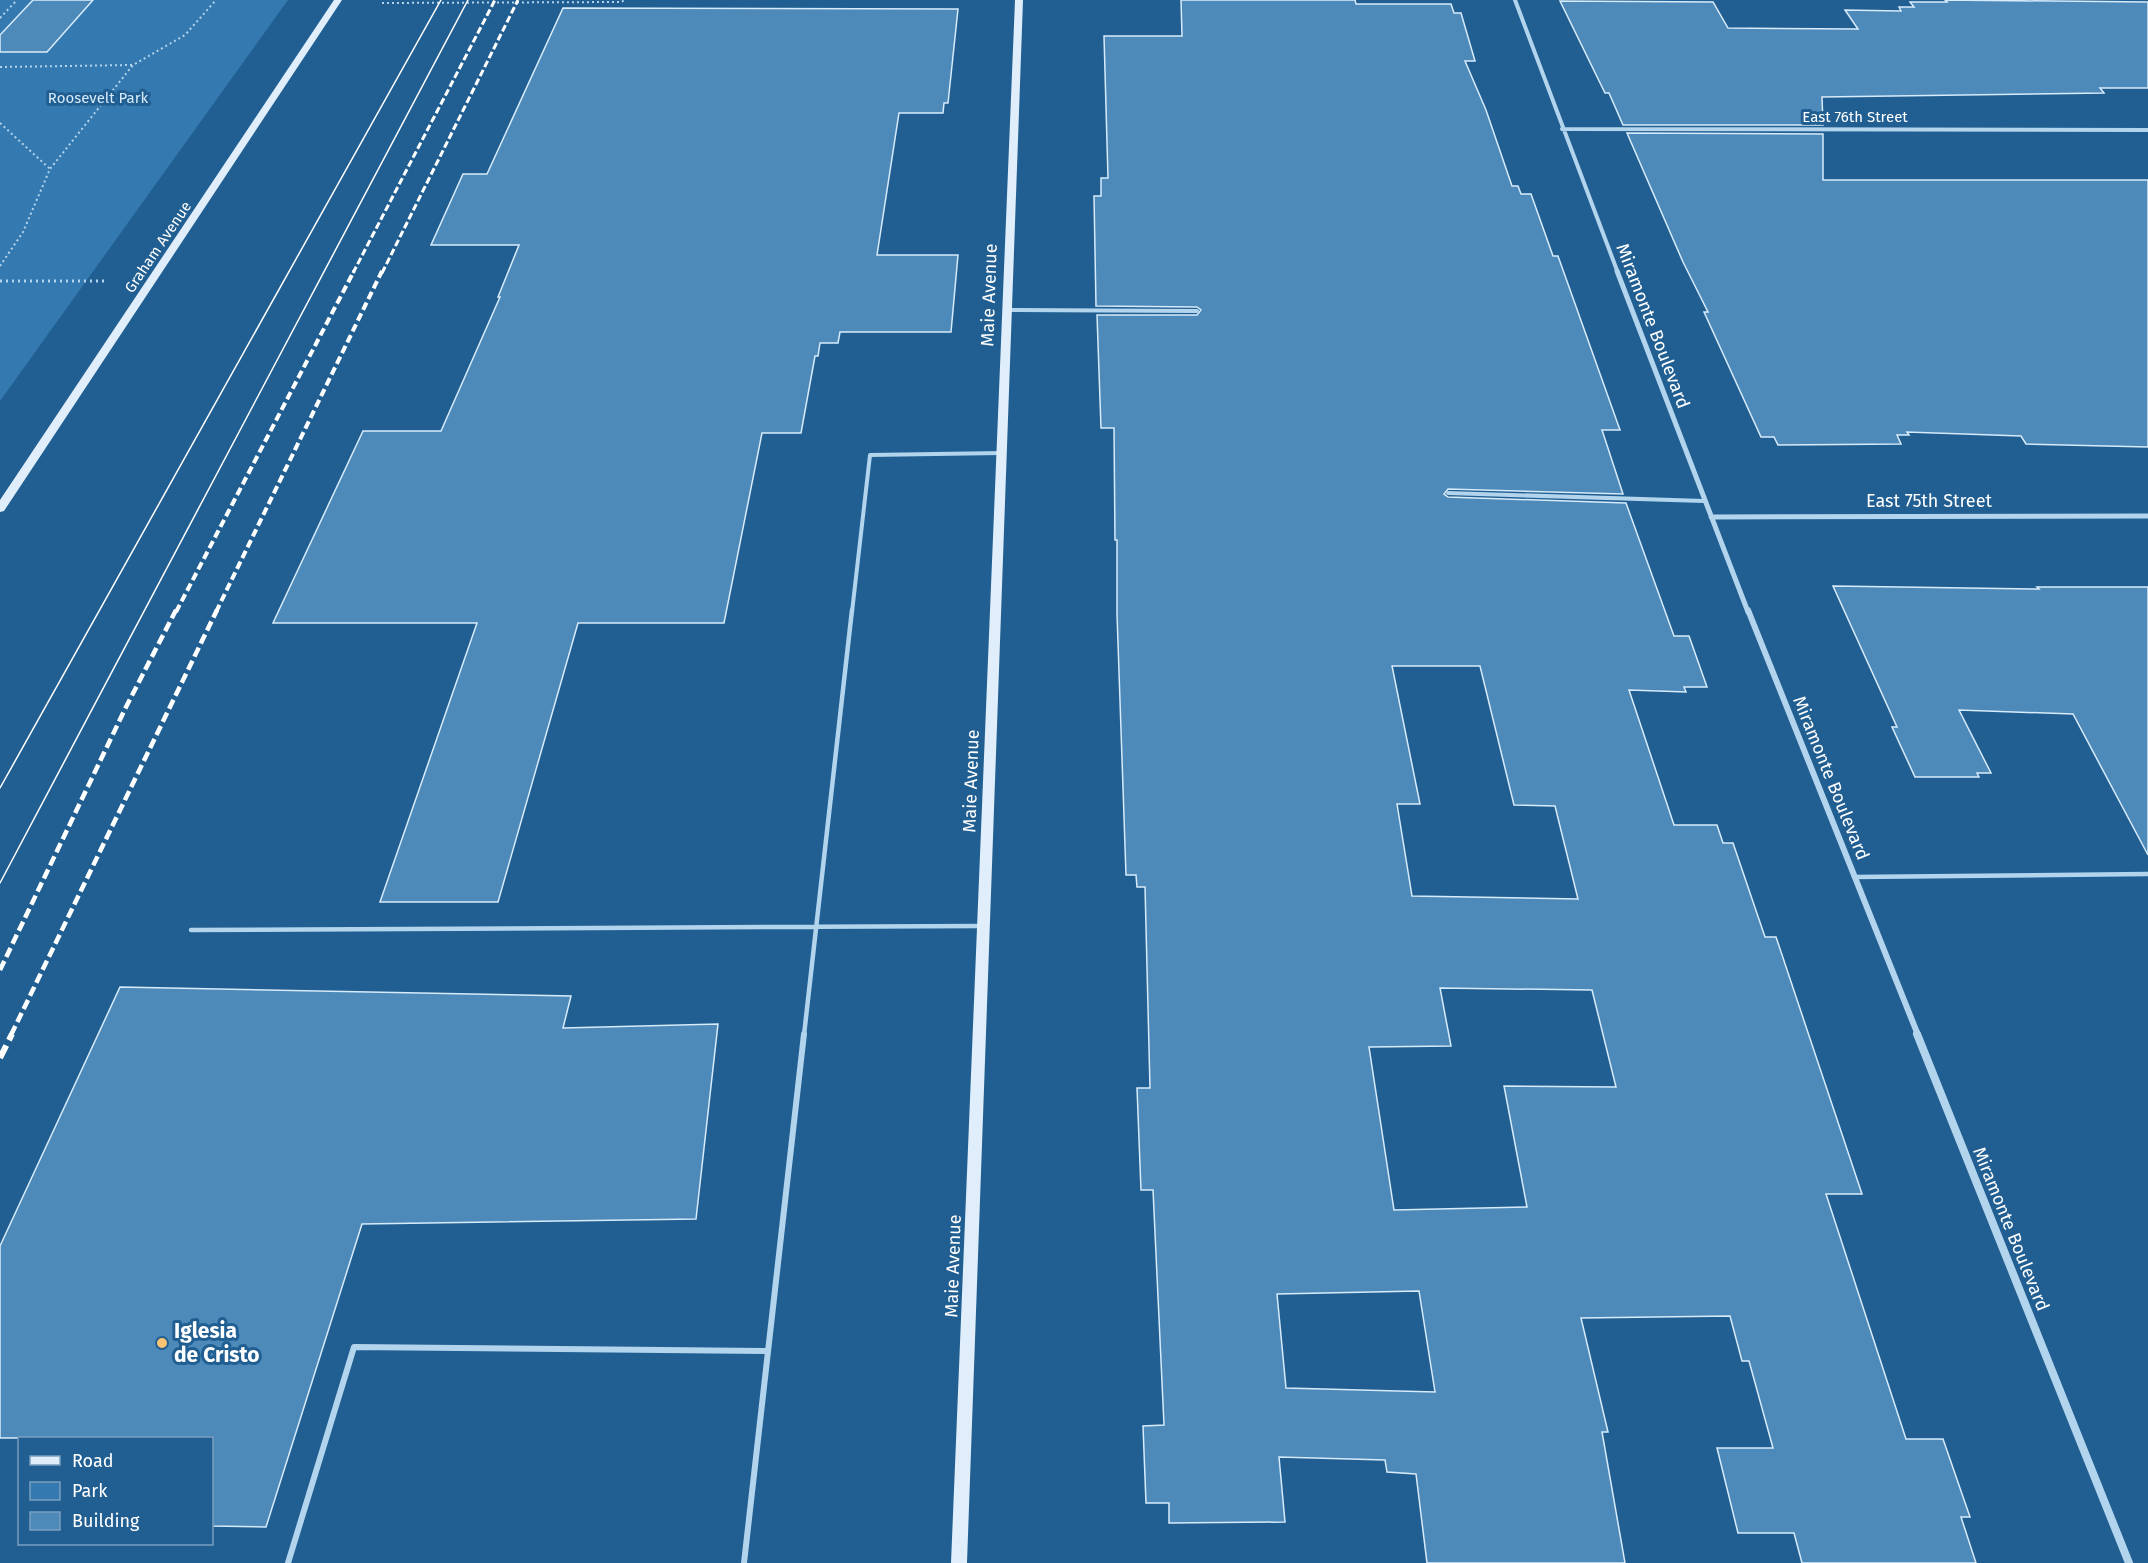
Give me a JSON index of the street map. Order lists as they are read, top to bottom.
{
  "streets": {
    "street": [
      "East 76th Street",
      "Graham Avenue",
      "Maie Avenue",
      "Miramonte Boulevard",
      "East 75th Street"
    ]
  },
  "crossings": [
    ["East 76th Street", "Miramonte Boulevard"],
    ["Miramonte Boulevard", "East 75th Street"]
  ],
  "parks": ["Roosevelt Park"],
  "places": ["Iglesia de Cristo"],
  "legend": ["Road", "Park", "Building"]
}
